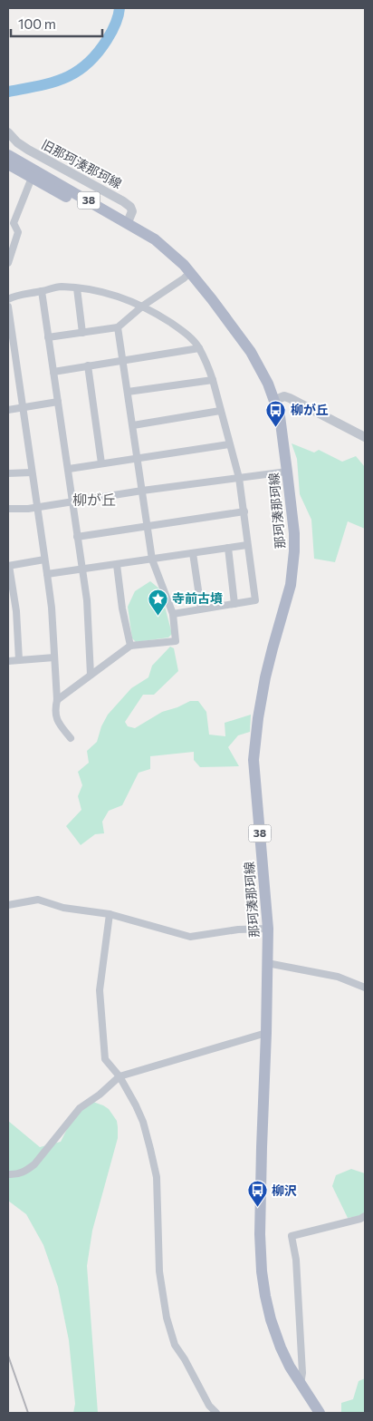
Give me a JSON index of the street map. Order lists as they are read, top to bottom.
{
  "streets": {
    "main road": ["38", "那珂湊那珂線"],
    "street": ["旧那珂湊那珂線"]
  },
  "crossings": [
    ["旧那珂湊那珂線", "那珂湊那珂線"]
  ],
  "districts": ["柳が丘"],
  "places": {
    "bus stop": ["柳が丘", "柳沢"],
    "place": ["寺前古墳"]
  },
  "scale_bar": "100 m"
}
